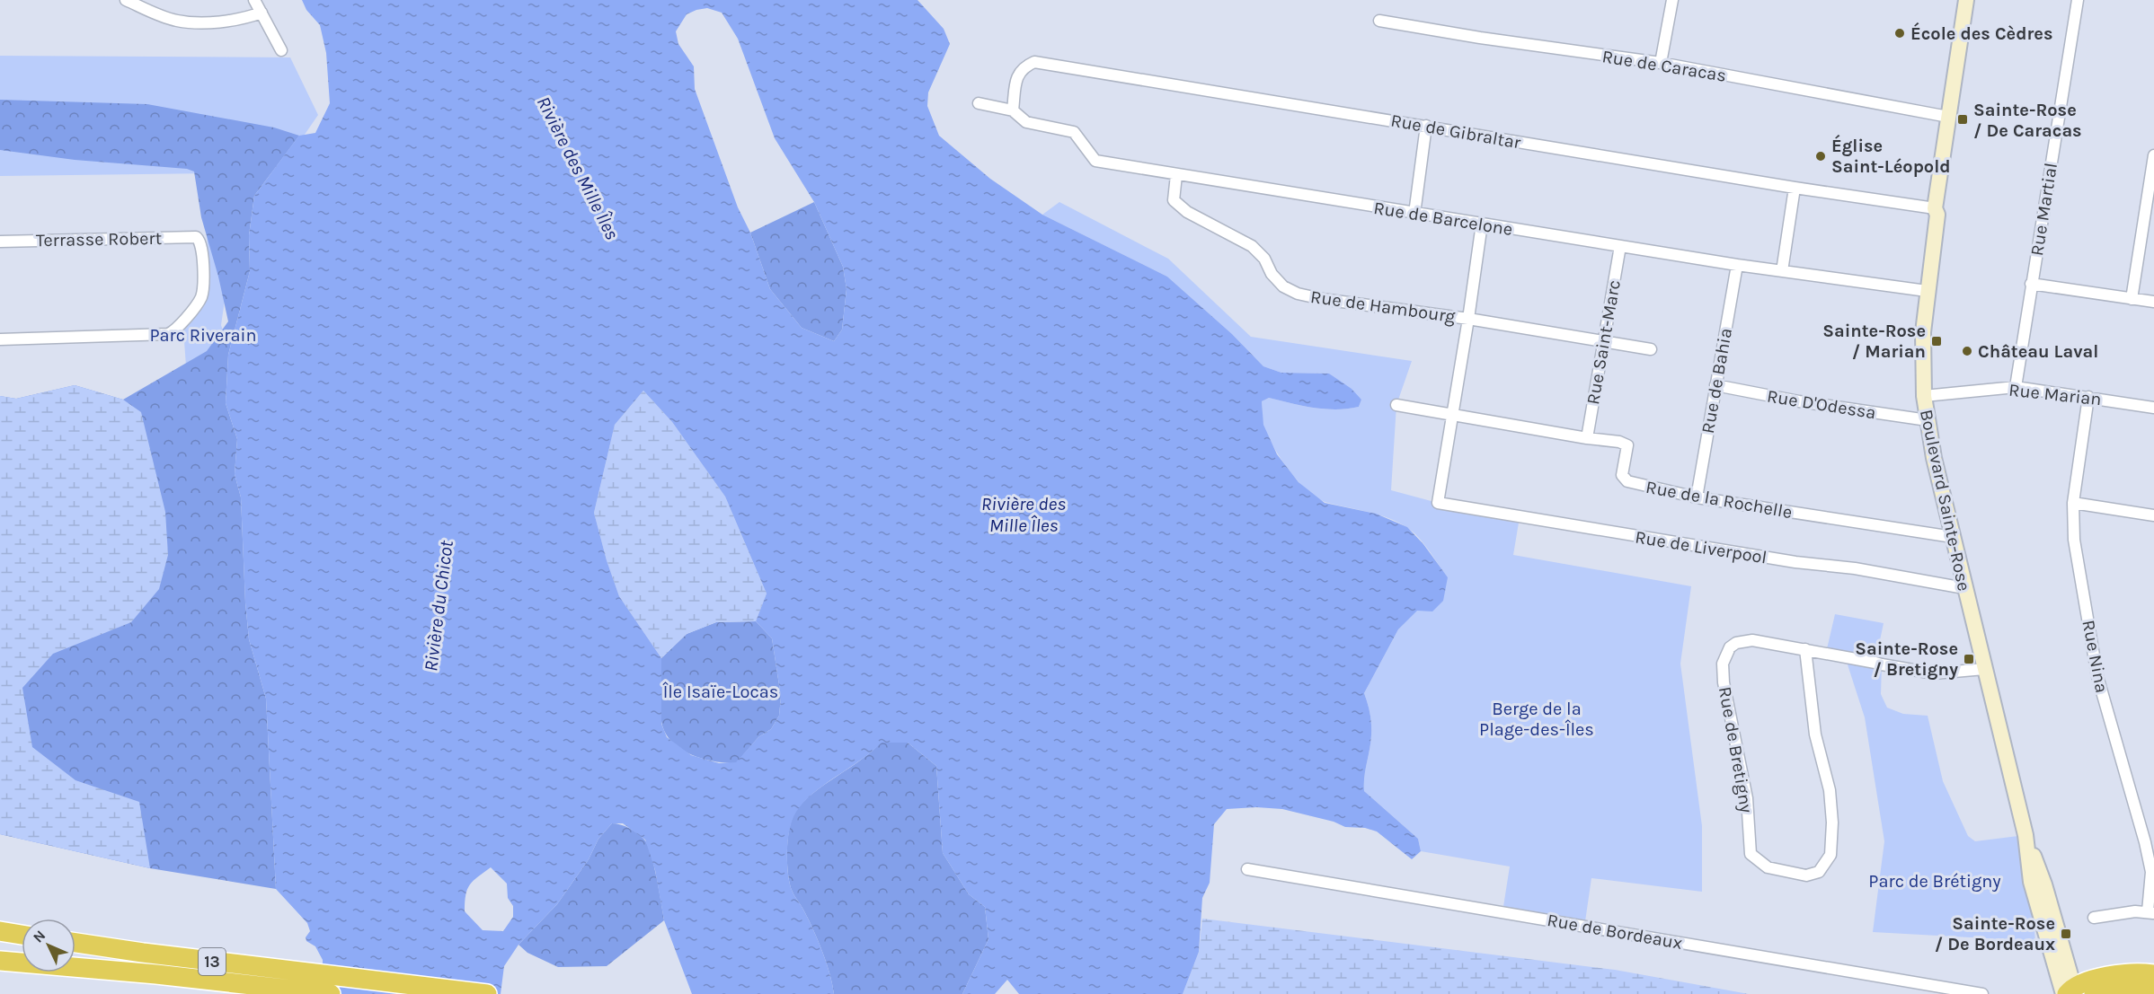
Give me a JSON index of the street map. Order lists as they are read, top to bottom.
{
  "streets": {
    "highway": ["13"],
    "street": [
      "Rue de Caracas",
      "Rue de Gibraltar",
      "Rue Martial",
      "Rue de Barcelone",
      "Terrasse Robert",
      "Rue de Hambourg",
      "Rue Saint-Marc",
      "Rue de Bahia",
      "Rue Marian",
      "Rue D'Odessa",
      "Rue de la Rochelle",
      "Boulevard Sainte-Rose",
      "Rue de Liverpool",
      "Rue Nina",
      "Rue de Bretigny",
      "Rue de Bordeaux"
    ]
  },
  "crossings": [
    ["Rue de Caracas", "Boulevard Sainte-Rose"],
    ["Rue de Gibraltar", "Rue de Barcelone"],
    ["Rue de Gibraltar", "Boulevard Sainte-Rose"],
    ["Rue Martial", "Rue Marian"],
    ["Rue de Barcelone", "Rue de Hambourg"],
    ["Rue de Barcelone", "Rue Saint-Marc"],
    ["Rue de Barcelone", "Rue de Bahia"],
    ["Rue de Barcelone", "Boulevard Sainte-Rose"],
    ["Rue de Hambourg", "Rue Saint-Marc"],
    ["Rue Saint-Marc", "Rue de la Rochelle"],
    ["Rue de Bahia", "Rue D'Odessa"],
    ["Rue de Bahia", "Rue de la Rochelle"],
    ["Rue Marian", "Boulevard Sainte-Rose"],
    ["Rue Marian", "Rue Nina"],
    ["Rue D'Odessa", "Boulevard Sainte-Rose"],
    ["Rue de la Rochelle", "Boulevard Sainte-Rose"],
    ["Rue de la Rochelle", "Rue de Liverpool"],
    ["Boulevard Sainte-Rose", "Rue de Liverpool"],
    ["Boulevard Sainte-Rose", "Rue de Bretigny"]
  ],
  "water": ["Rivière des Mille Îles", "Rivière du Chicot"],
  "parks": [
    "Parc Riverain",
    "Île Isaïe-Locas",
    "Berge de la Plage-des-Îles",
    "Parc de Brétigny"
  ],
  "places": {
    "other": ["École des Cèdres", "Église Saint-Léopold", "Château Laval"],
    "transit": [
      "Sainte-Rose / De Caracas",
      "Sainte-Rose / Marian",
      "Sainte-Rose / Bretigny",
      "Sainte-Rose / De Bordeaux"
    ]
  },
  "north": "top left"
}
